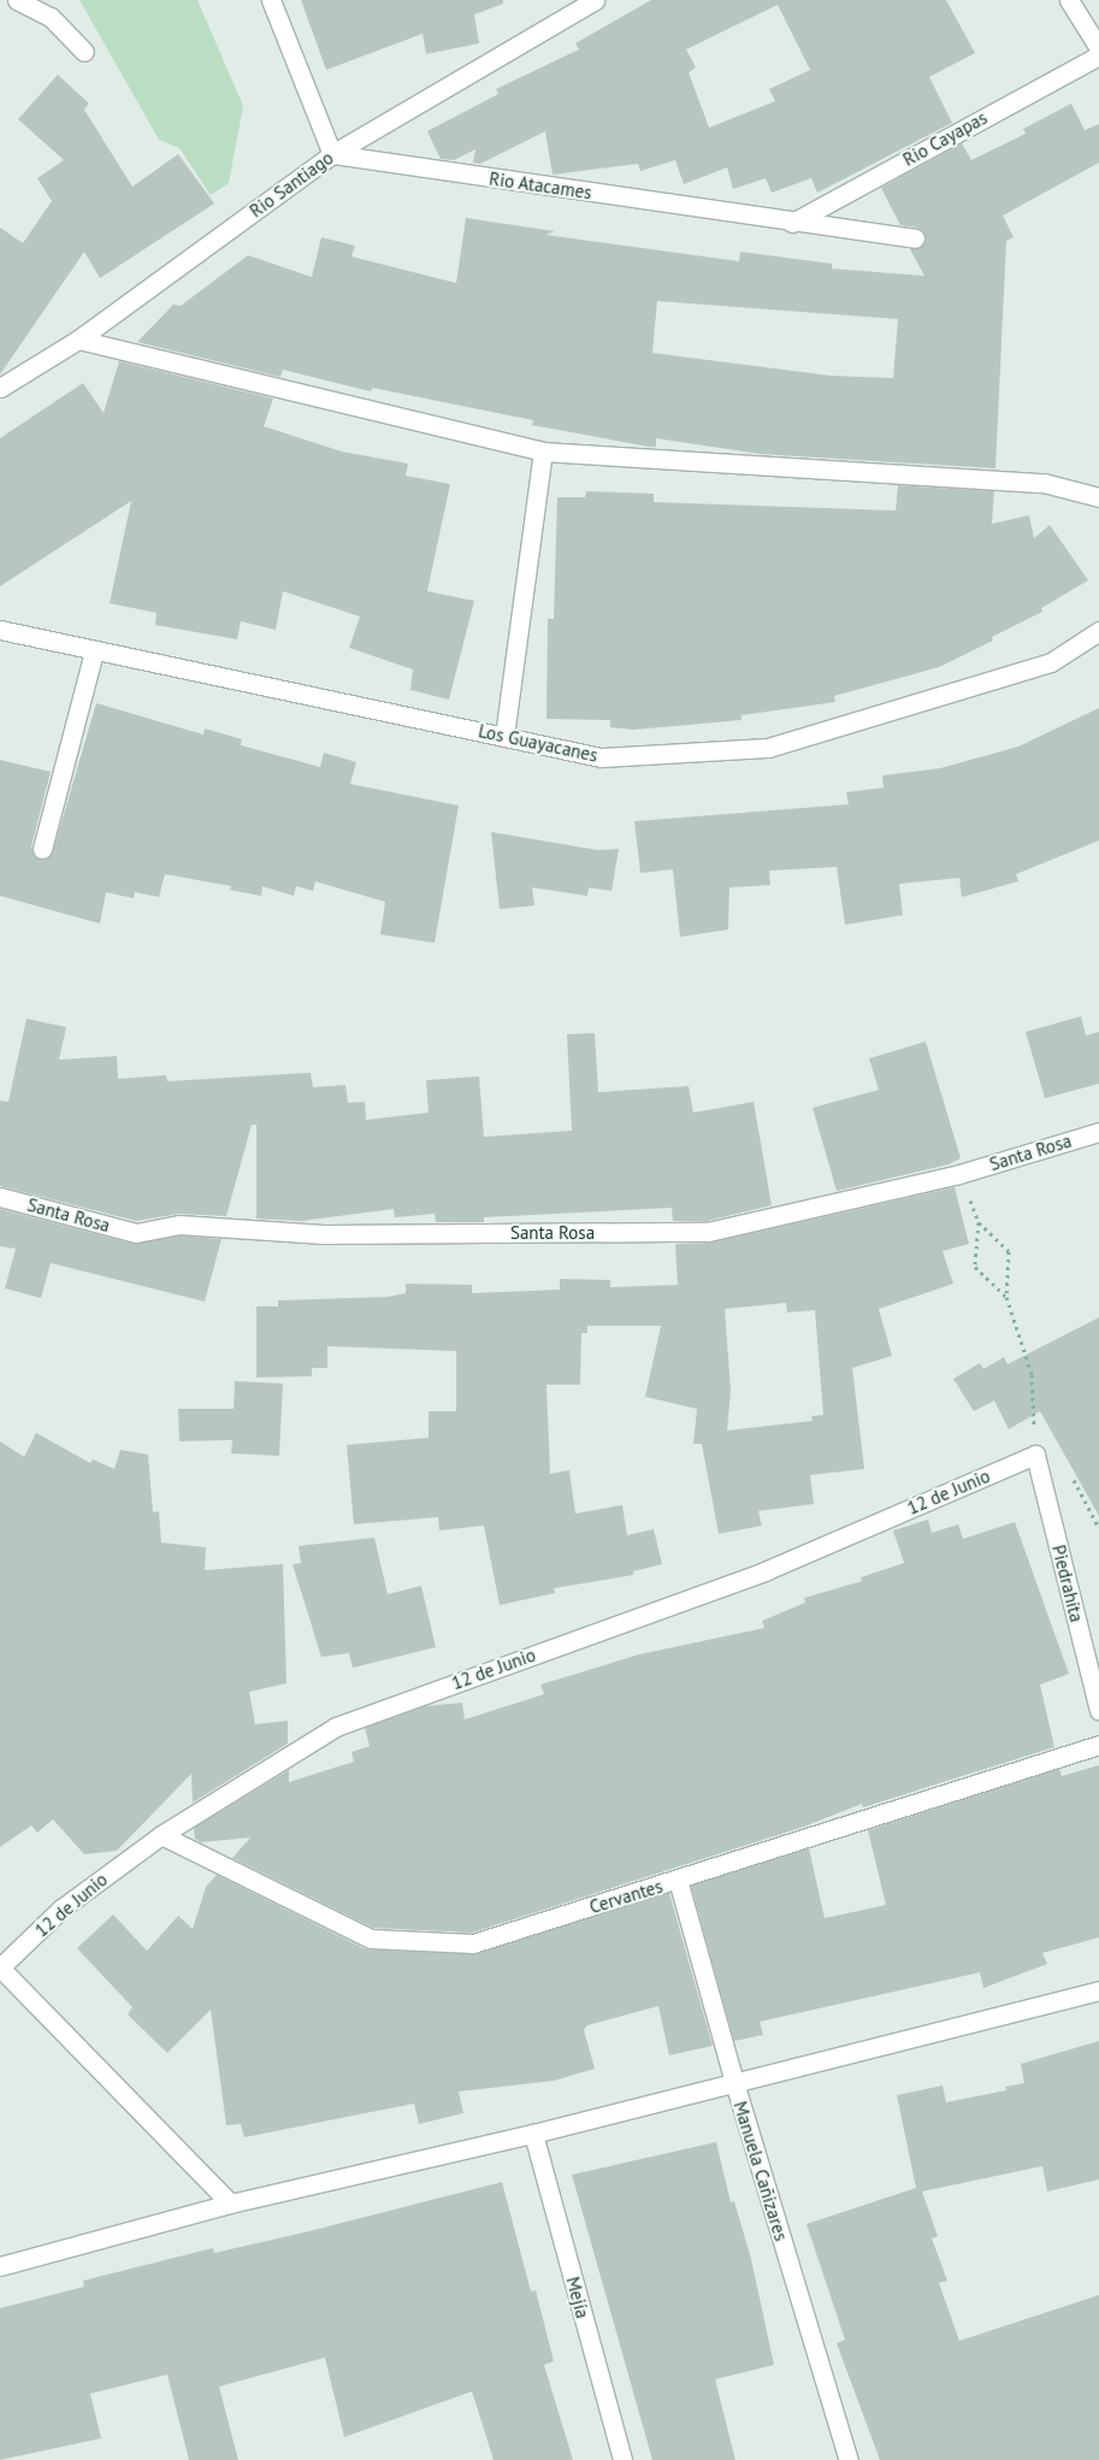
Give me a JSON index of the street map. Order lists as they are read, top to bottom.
{
  "streets": {
    "street": [
      "Rio Cayapas",
      "Rio Santiago",
      "Rio Atacames",
      "Los Guayacanes",
      "Santa Rosa",
      "12 de Junio",
      "Piedrahíta",
      "Cervantes",
      "Manuela Cañizares",
      "Mejía"
    ]
  },
  "crossings": [
    ["Rio Cayapas", "Rio Atacames"],
    ["Rio Santiago", "Rio Atacames"],
    ["12 de Junio", "Piedrahíta"],
    ["12 de Junio", "Cervantes"],
    ["Cervantes", "Manuela Cañizares"]
  ]
}
